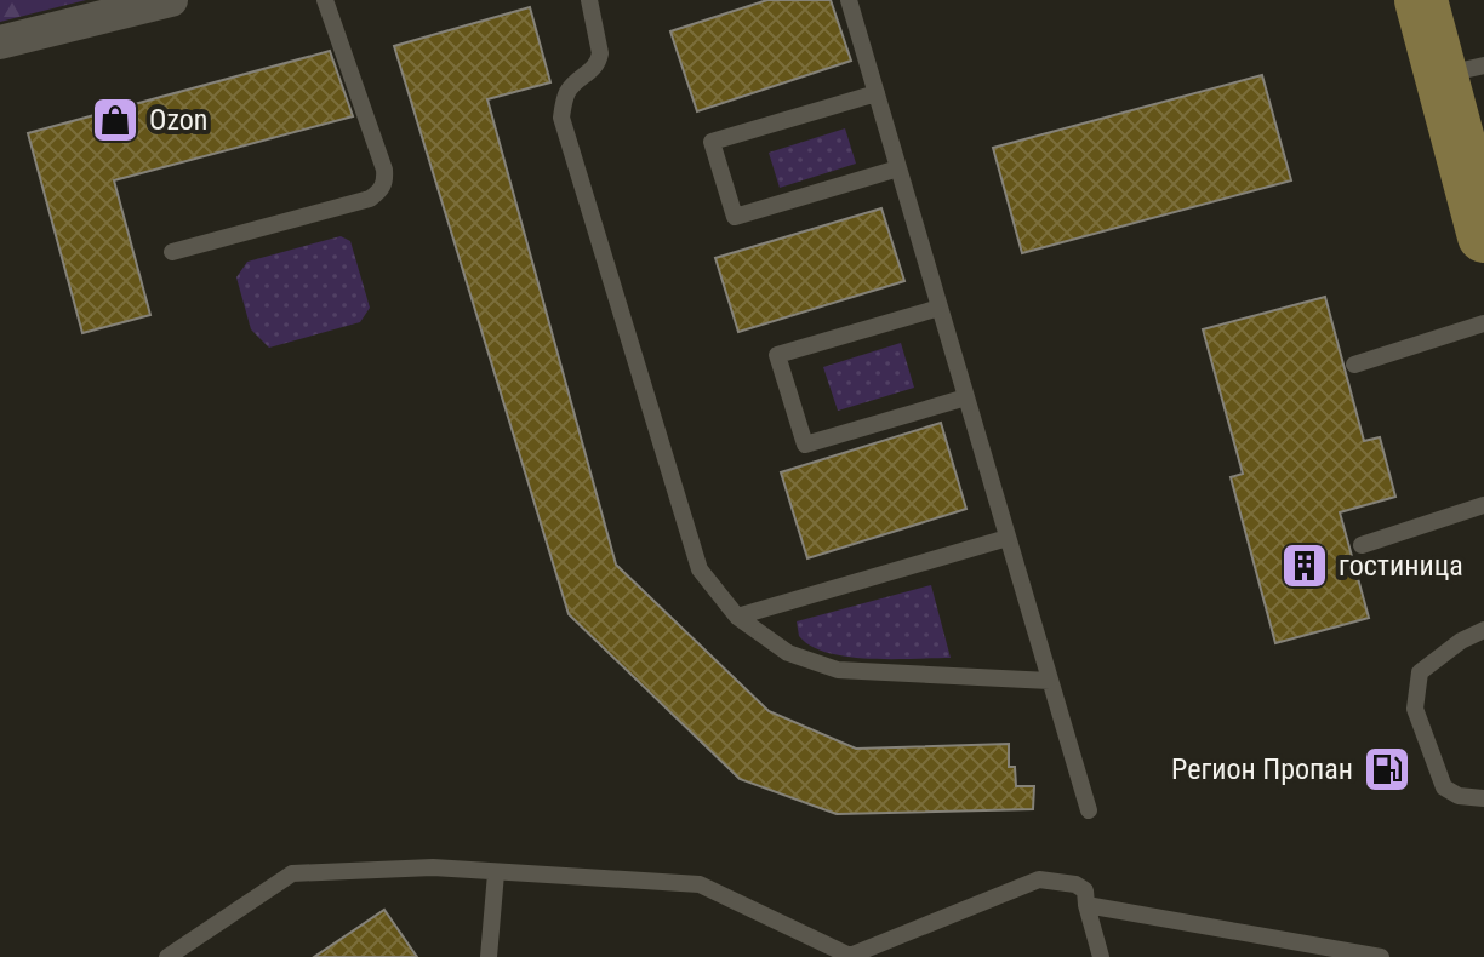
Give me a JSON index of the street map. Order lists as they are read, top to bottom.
{
  "places": {
    "shop": ["Ozon"],
    "building": ["гостиница"],
    "fuel station": ["Регион Пропан"]
  }
}
